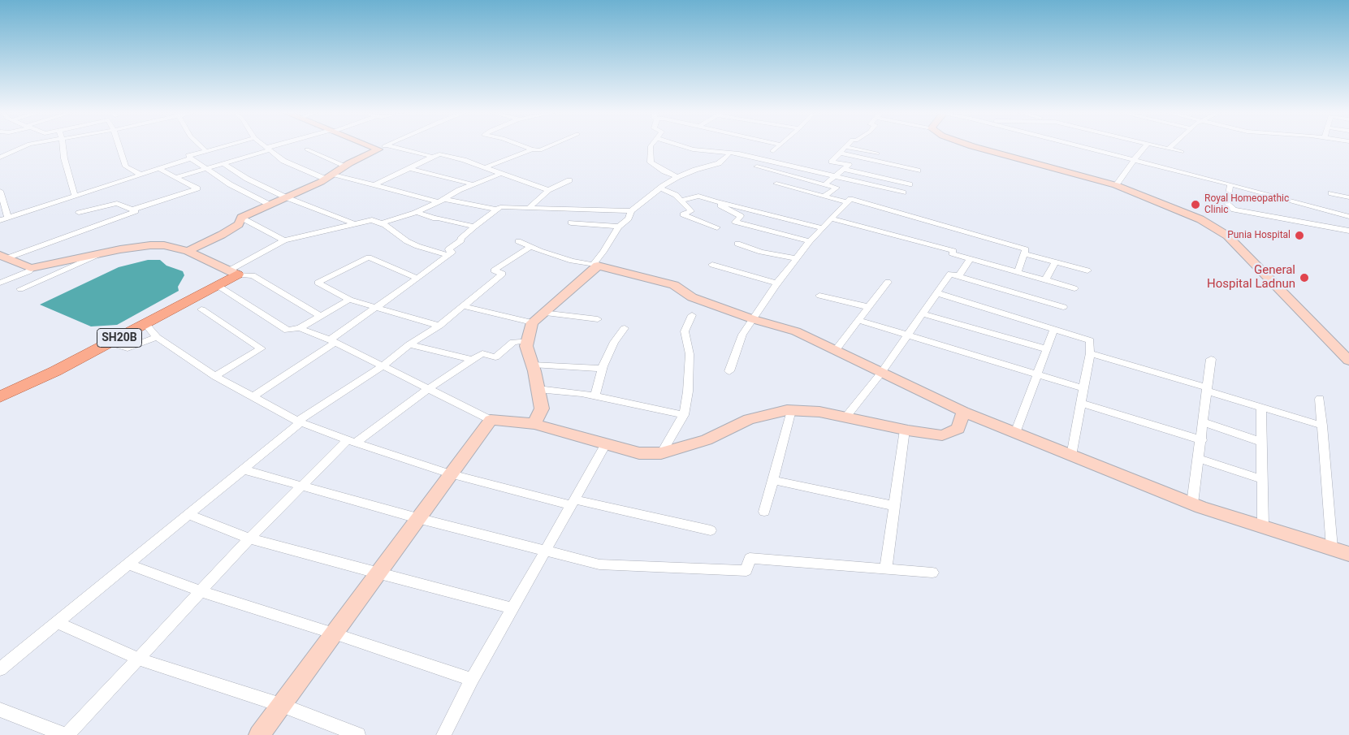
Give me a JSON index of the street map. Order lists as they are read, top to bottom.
{
  "streets": {
    "main road": ["SH20B"]
  },
  "places": ["Royal Homeopathic Clinic", "Punia Hospital", "General Hospital Ladnun"]
}
